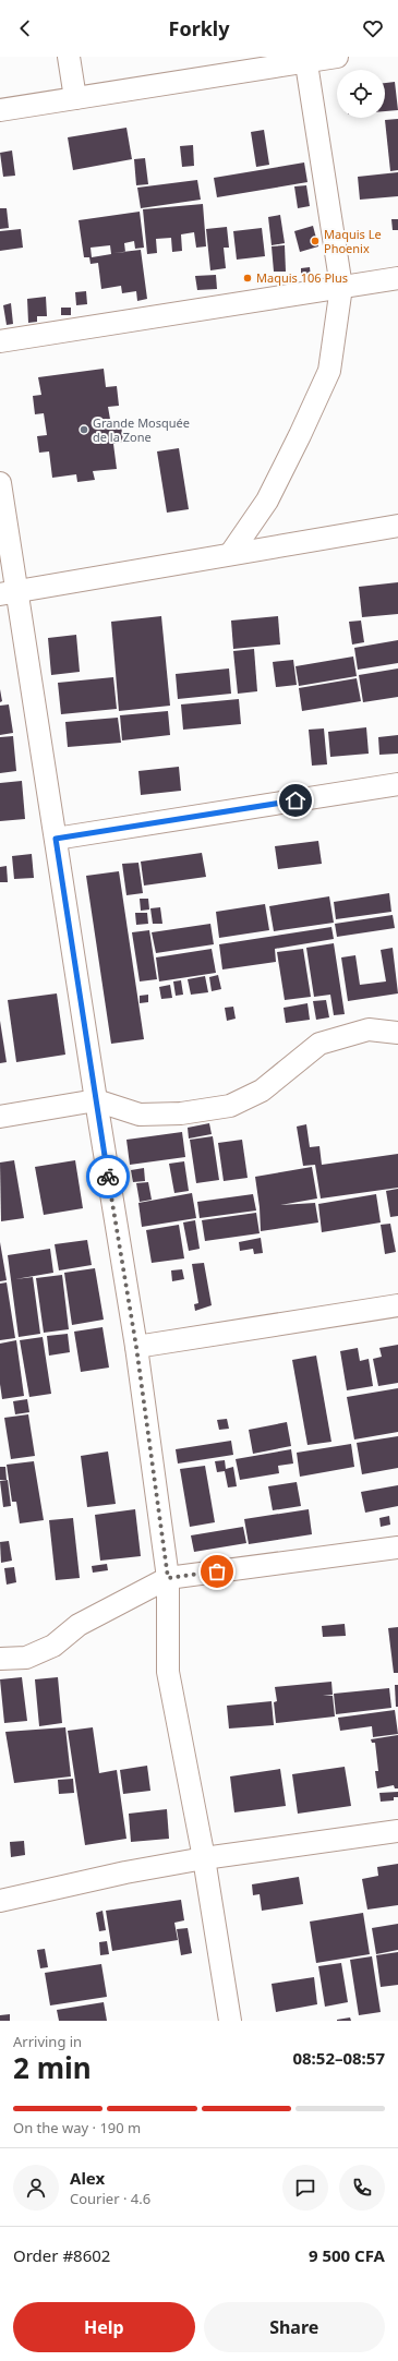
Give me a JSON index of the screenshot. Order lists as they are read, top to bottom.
{
  "places": ["Maquis Le Phoenix", "Maquis 106 Plus", "Grande Mosquée de la Zone"],
  "page": {
    "header": "Forkly",
    "heading": ["2 min", "Arriving in", "08:52–08:57"],
    "panel": [
      "Alex",
      "Courier · 4.6",
      "Order #8602",
      "9 500 CFA"
    ],
    "bar": "On the way · 190 m",
    "buttons": ["Help", "Share"]
  }
}
